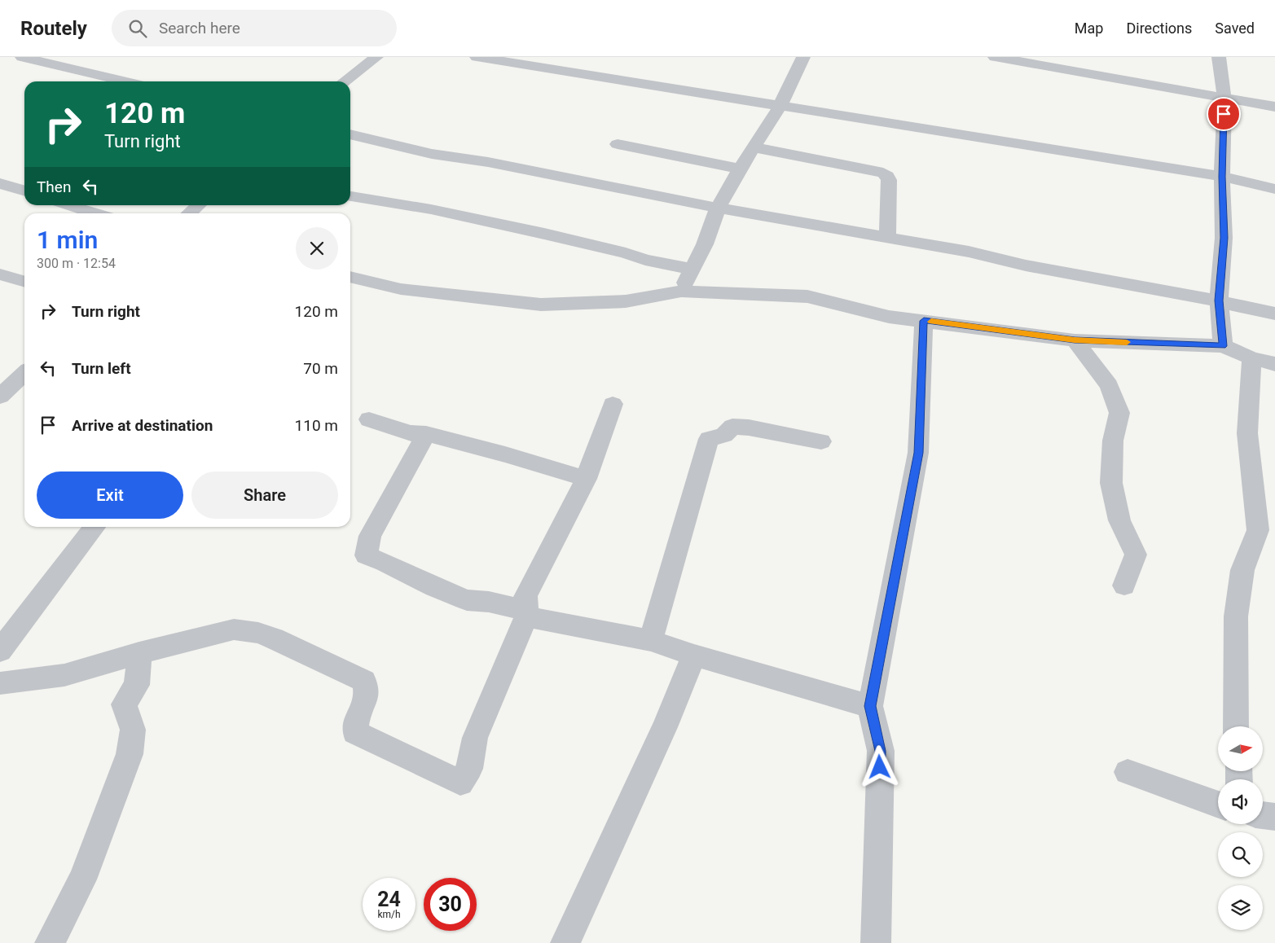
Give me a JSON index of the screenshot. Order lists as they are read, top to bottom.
{
  "north": "right",
  "page": {
    "header": "Routely",
    "search": "Search here",
    "nav": ["Map", "Directions", "Saved"],
    "turn": ["120 m", "Turn right"],
    "then": "Then",
    "heading": ["1 min", "300 m · 12:54"],
    "list": [
      {
        "name": "Turn right",
        "value": "120 m"
      },
      {
        "name": "Turn left",
        "value": "70 m"
      },
      {
        "name": "Arrive at destination",
        "value": "110 m"
      }
    ],
    "buttons": ["Exit", "Share"],
    "speed": "24 km/h",
    "limit": "30"
  }
}
